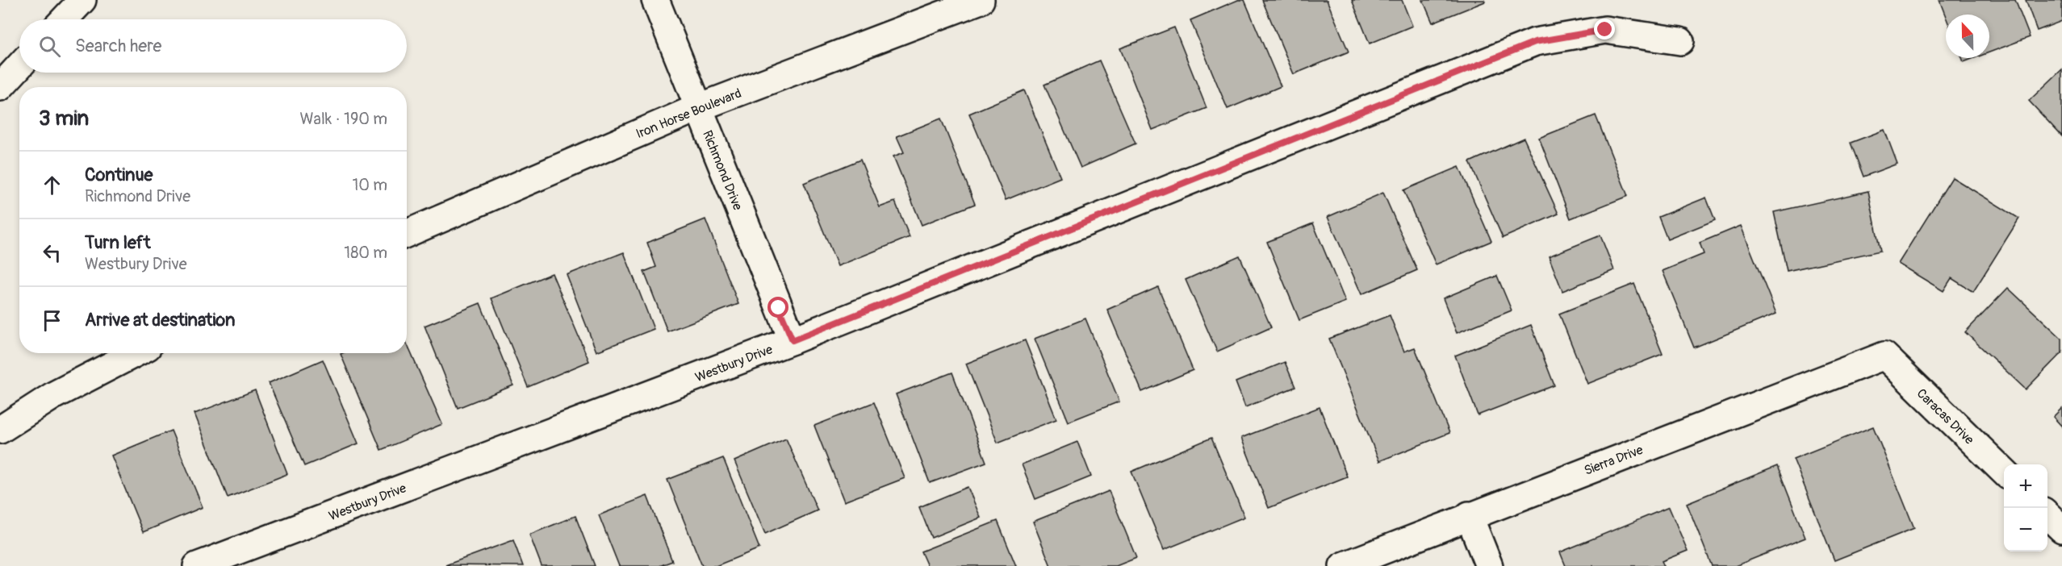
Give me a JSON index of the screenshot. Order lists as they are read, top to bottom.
{
  "streets": {
    "street": [
      "Iron Horse Boulevard",
      "Richmond Drive",
      "Westbury Drive",
      "Caracas Drive",
      "Sierra Drive"
    ]
  },
  "crossings": [
    ["Iron Horse Boulevard", "Richmond Drive"],
    ["Richmond Drive", "Westbury Drive"],
    ["Caracas Drive", "Sierra Drive"]
  ],
  "north": "top",
  "page": {
    "search": "Search here",
    "heading": ["3 min", "Walk · 190 m"],
    "list": [
      ["Continue", "Richmond Drive", "10 m"],
      ["Turn left", "Westbury Drive", "180 m"],
      "Arrive at destination"
    ],
    "map_buttons": ["+", "−"]
  }
}
